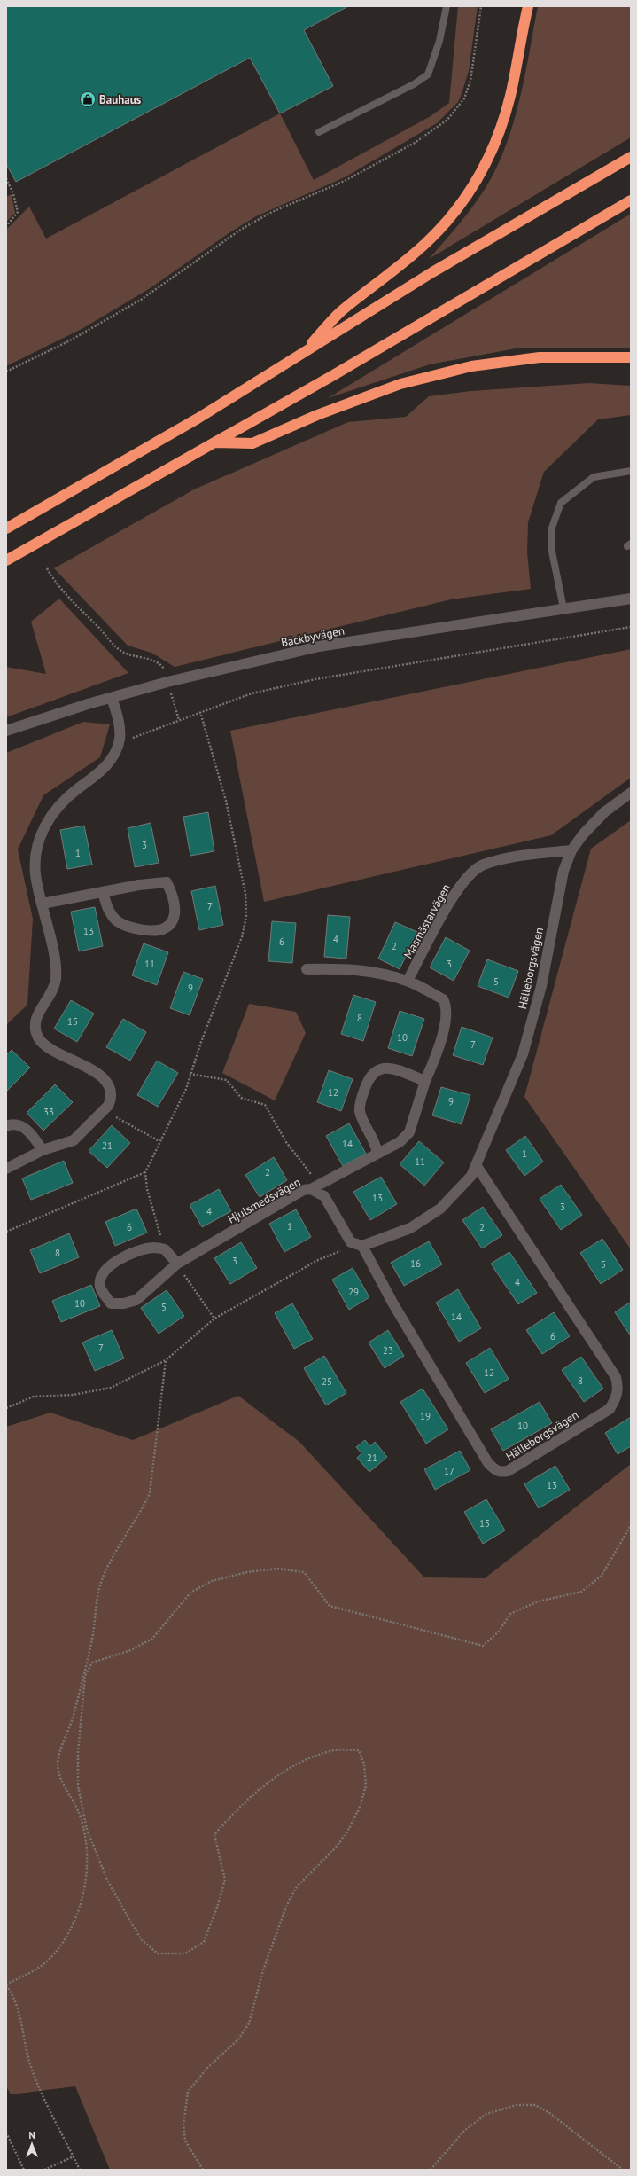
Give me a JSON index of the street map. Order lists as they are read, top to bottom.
{
  "streets": {
    "street": [
      "Bäckbyvägen",
      "Masmästarvägen",
      "Hälleborgsvägen",
      "Hjulsmedsvägen"
    ]
  },
  "crossings": [
    ["Masmästarvägen", "Hälleborgsvägen"]
  ],
  "places": {
    "shop": ["Bauhaus"]
  },
  "house_numbers": [
    "3",
    "1",
    "7",
    "13",
    "4",
    "6",
    "2",
    "11",
    "3",
    "5",
    "9",
    "8",
    "15",
    "10",
    "7",
    "12",
    "9",
    "33",
    "14",
    "21",
    "1",
    "11",
    "2",
    "13",
    "3",
    "4",
    "1",
    "6",
    "2",
    "8",
    "3",
    "16",
    "5",
    "4",
    "29",
    "10",
    "5",
    "14",
    "6",
    "7",
    "23",
    "12",
    "8",
    "25",
    "19",
    "10",
    "21",
    "17",
    "13",
    "15"
  ],
  "north": "top"
}
